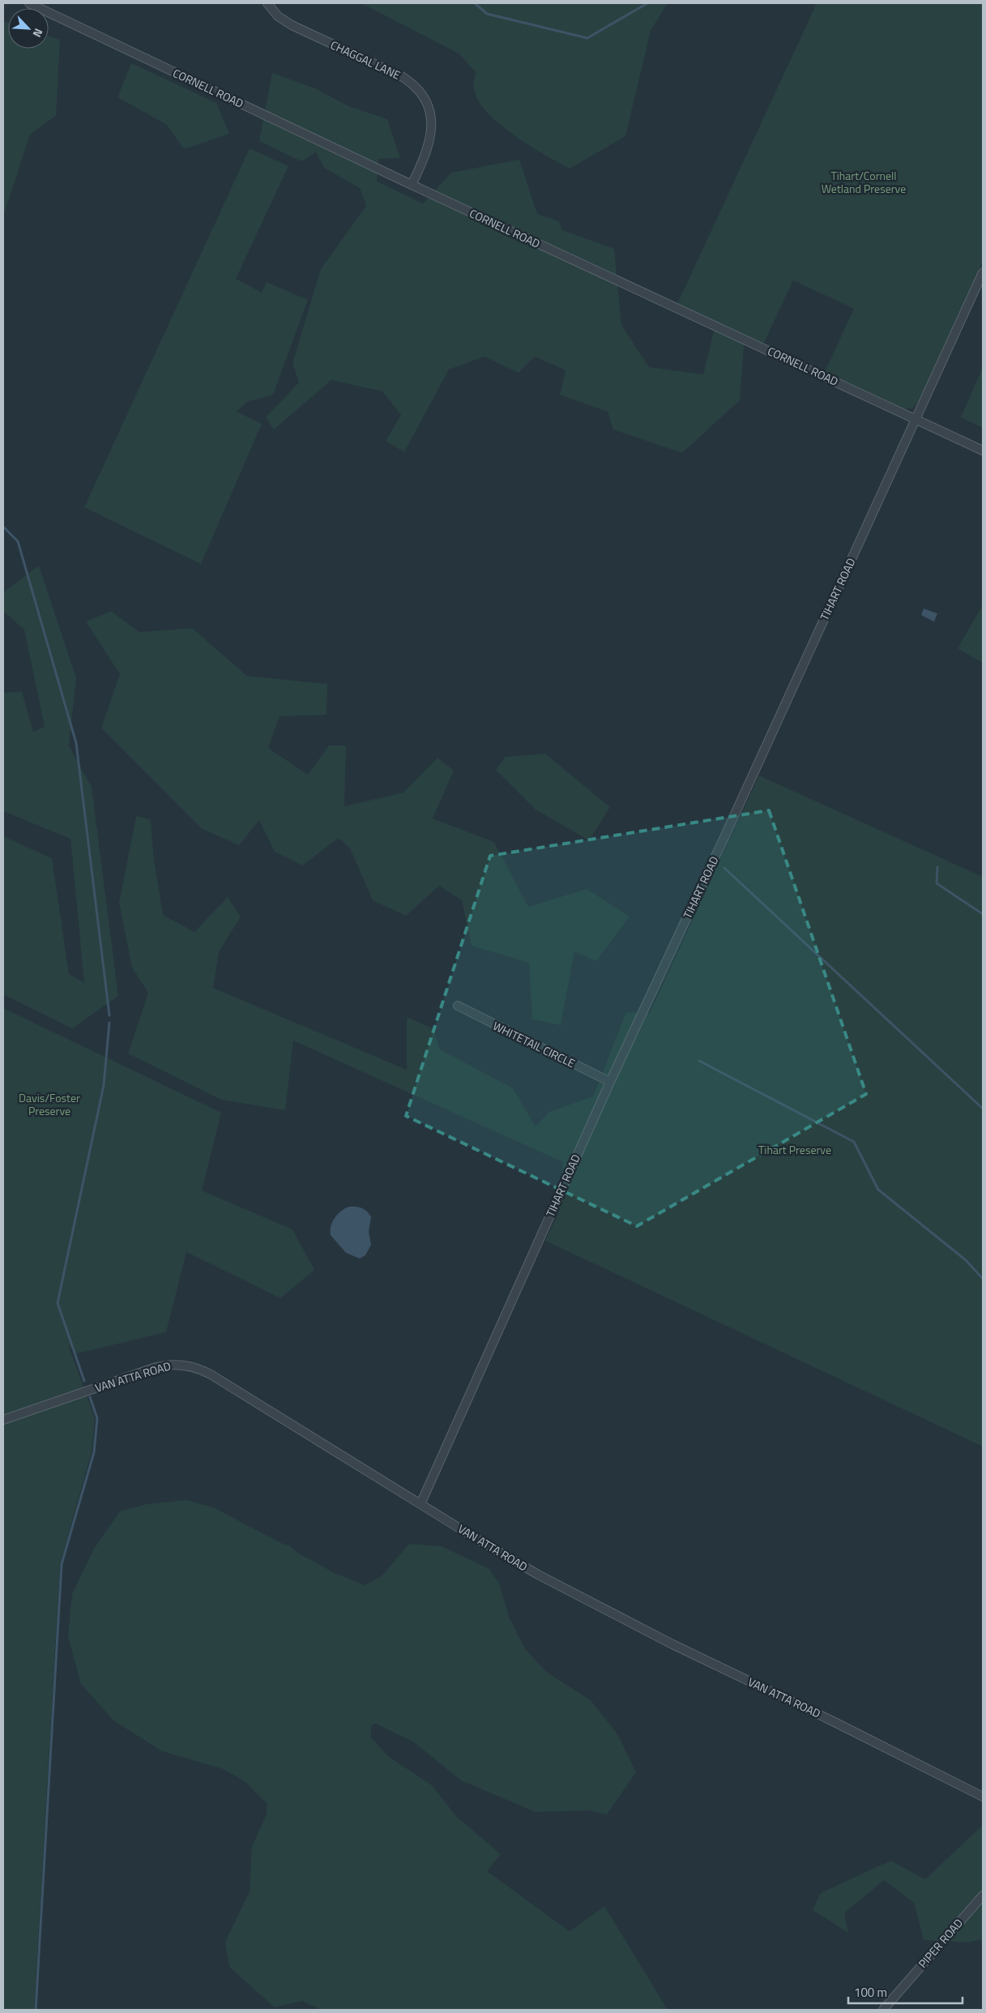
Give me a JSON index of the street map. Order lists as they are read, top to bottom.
{
  "streets": {
    "street": [
      "CHAGGAL LANE",
      "CORNELL ROAD",
      "TIHART ROAD",
      "WHITETAIL CIRCLE",
      "VAN ATTA ROAD",
      "PIPER ROAD"
    ]
  },
  "crossings": [
    ["CHAGGAL LANE", "CORNELL ROAD"],
    ["CORNELL ROAD", "TIHART ROAD"],
    ["TIHART ROAD", "WHITETAIL CIRCLE"],
    ["TIHART ROAD", "VAN ATTA ROAD"]
  ],
  "parks": ["Tihart/Cornell Wetland Preserve", "Davis/Foster Preserve", "Tihart Preserve"],
  "scale_bar": "100 m",
  "north": "bottom right"
}
